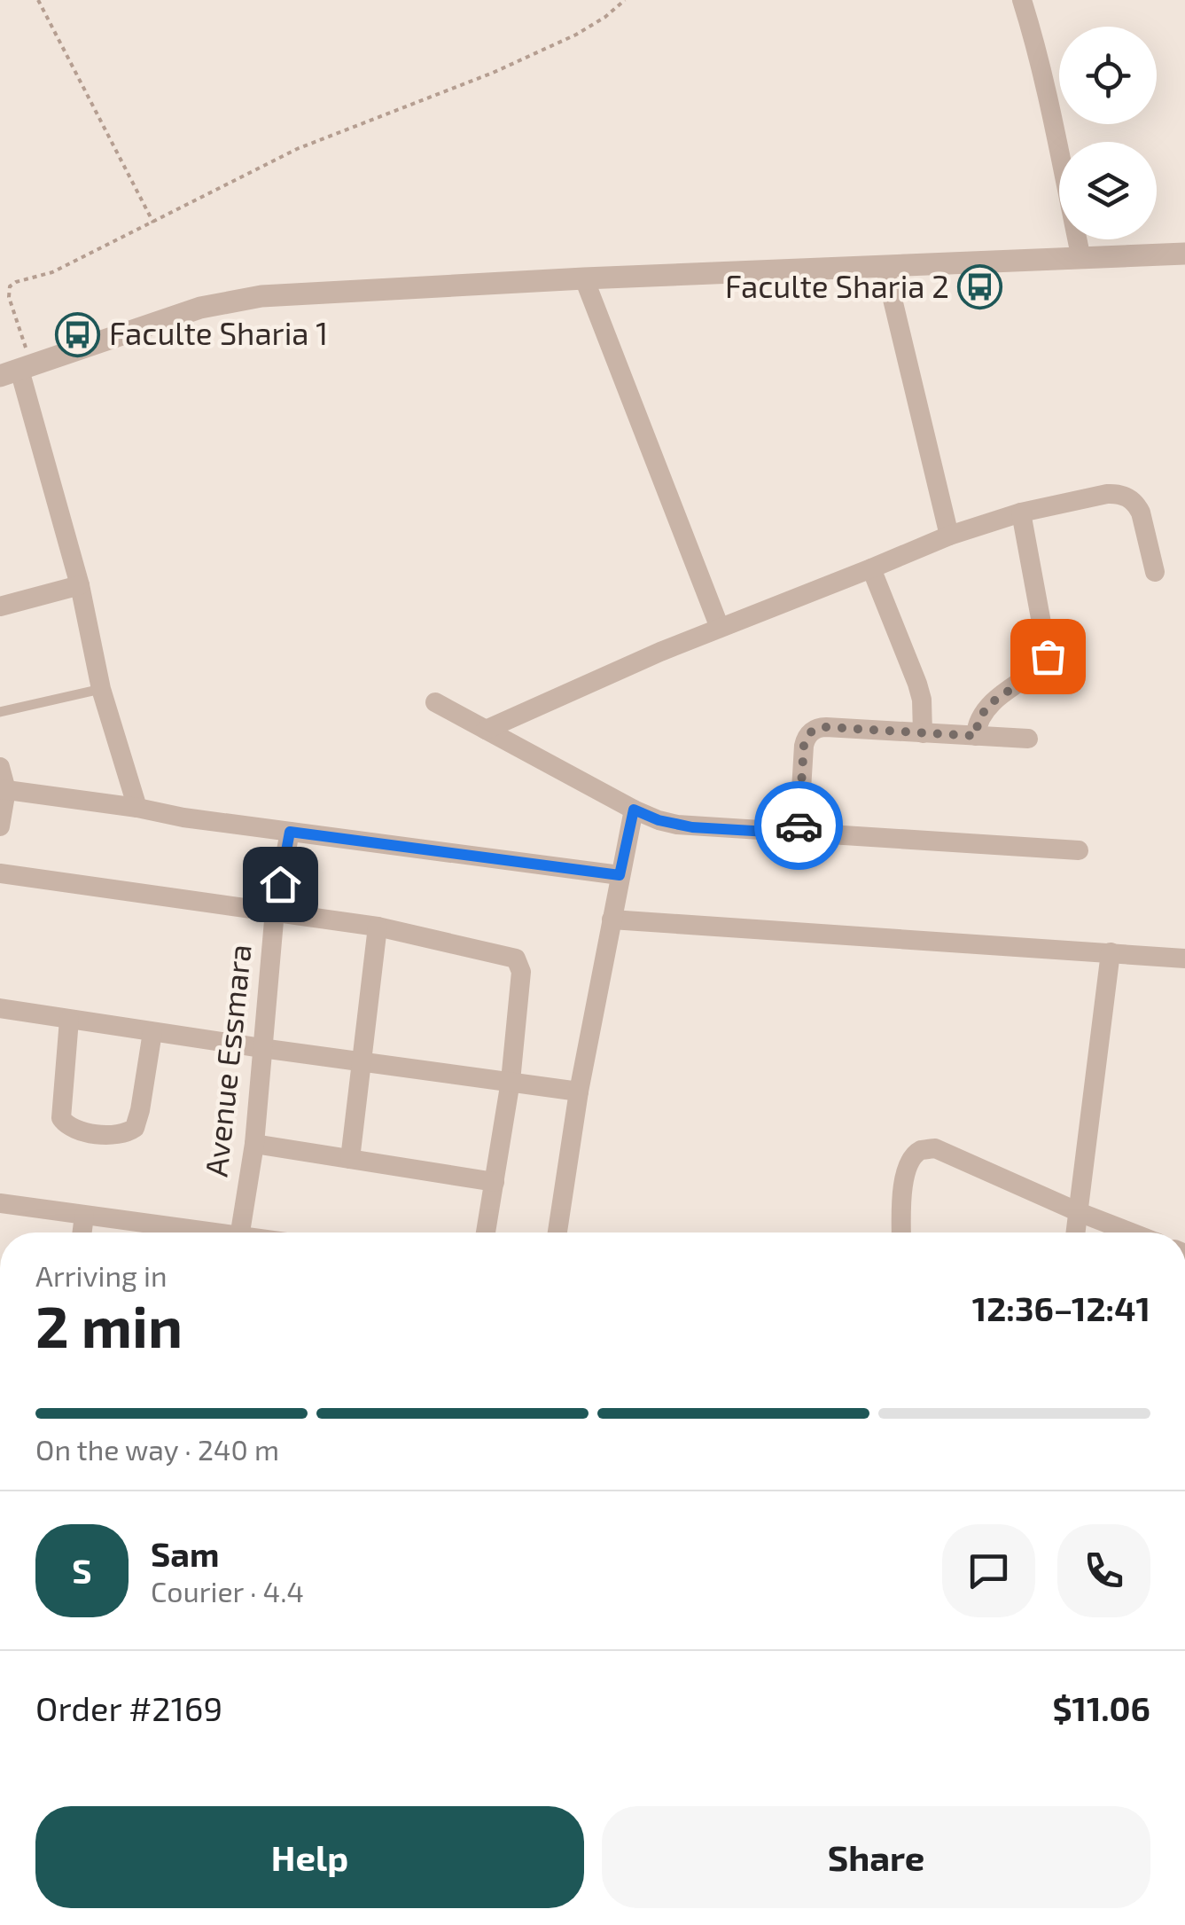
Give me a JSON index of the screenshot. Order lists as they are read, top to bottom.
{
  "streets": {
    "street": ["Avenue Essmara"]
  },
  "places": {
    "bus stop": ["Faculte Sharia 2", "Faculte Sharia 1"]
  },
  "page": {
    "heading": ["2 min", "Arriving in", "12:36–12:41"],
    "panel": [
      "Sam",
      "Courier · 4.4",
      "Order #2169",
      "$11.06"
    ],
    "bar": "On the way · 240 m",
    "round": "S",
    "buttons": ["Help", "Share"]
  }
}
